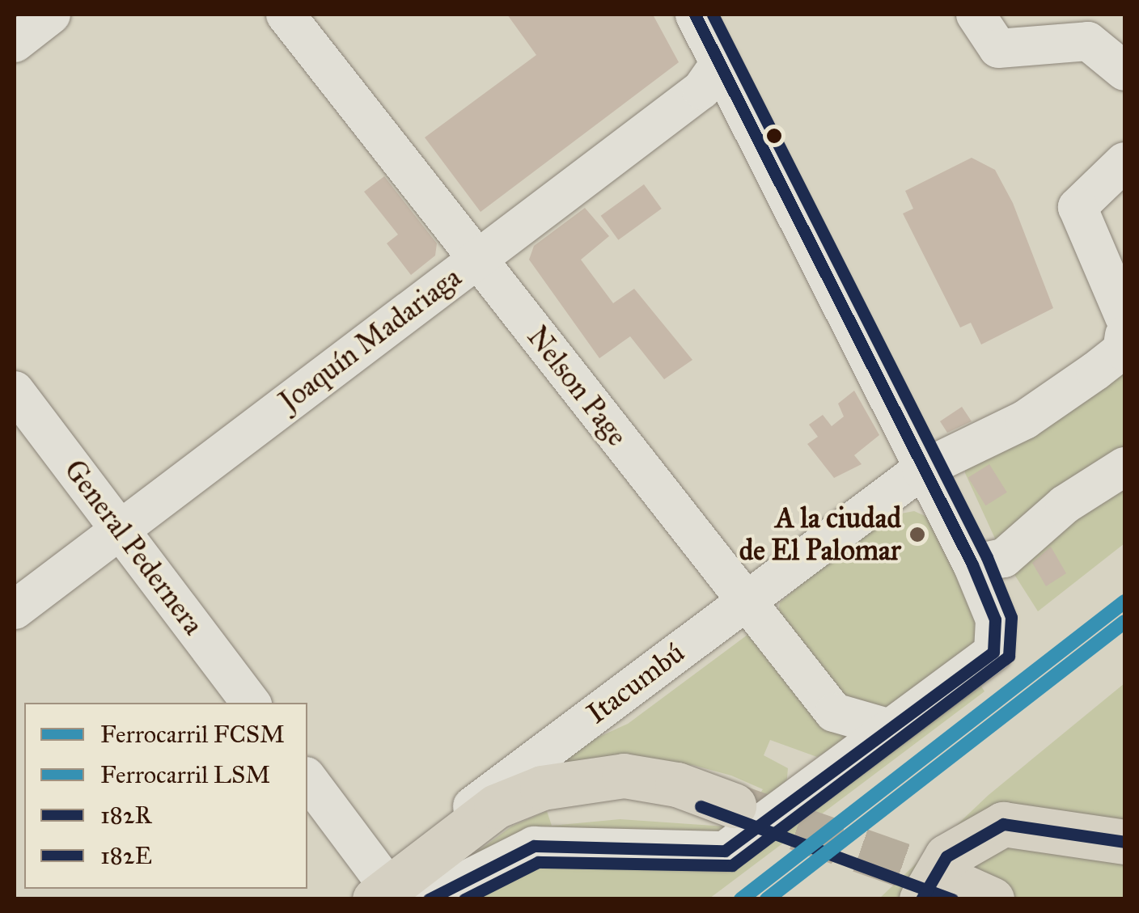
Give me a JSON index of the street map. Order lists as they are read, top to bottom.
{
  "streets": {
    "street": [
      "Joaquín Madariaga",
      "Nelson Page",
      "General Pedernera",
      "Itacumbú"
    ]
  },
  "crossings": [
    ["Joaquín Madariaga", "Nelson Page"],
    ["Joaquín Madariaga", "General Pedernera"],
    ["Nelson Page", "Itacumbú"]
  ],
  "places": ["A la ciudad de El Palomar"],
  "lines": [
    "transit line 182R",
    "transit line 182E",
    "rail line FCSM",
    "rail line LSM"
  ],
  "legend": [
    "Ferrocarril FCSM",
    "Ferrocarril LSM",
    "182R",
    "182E"
  ]
}
